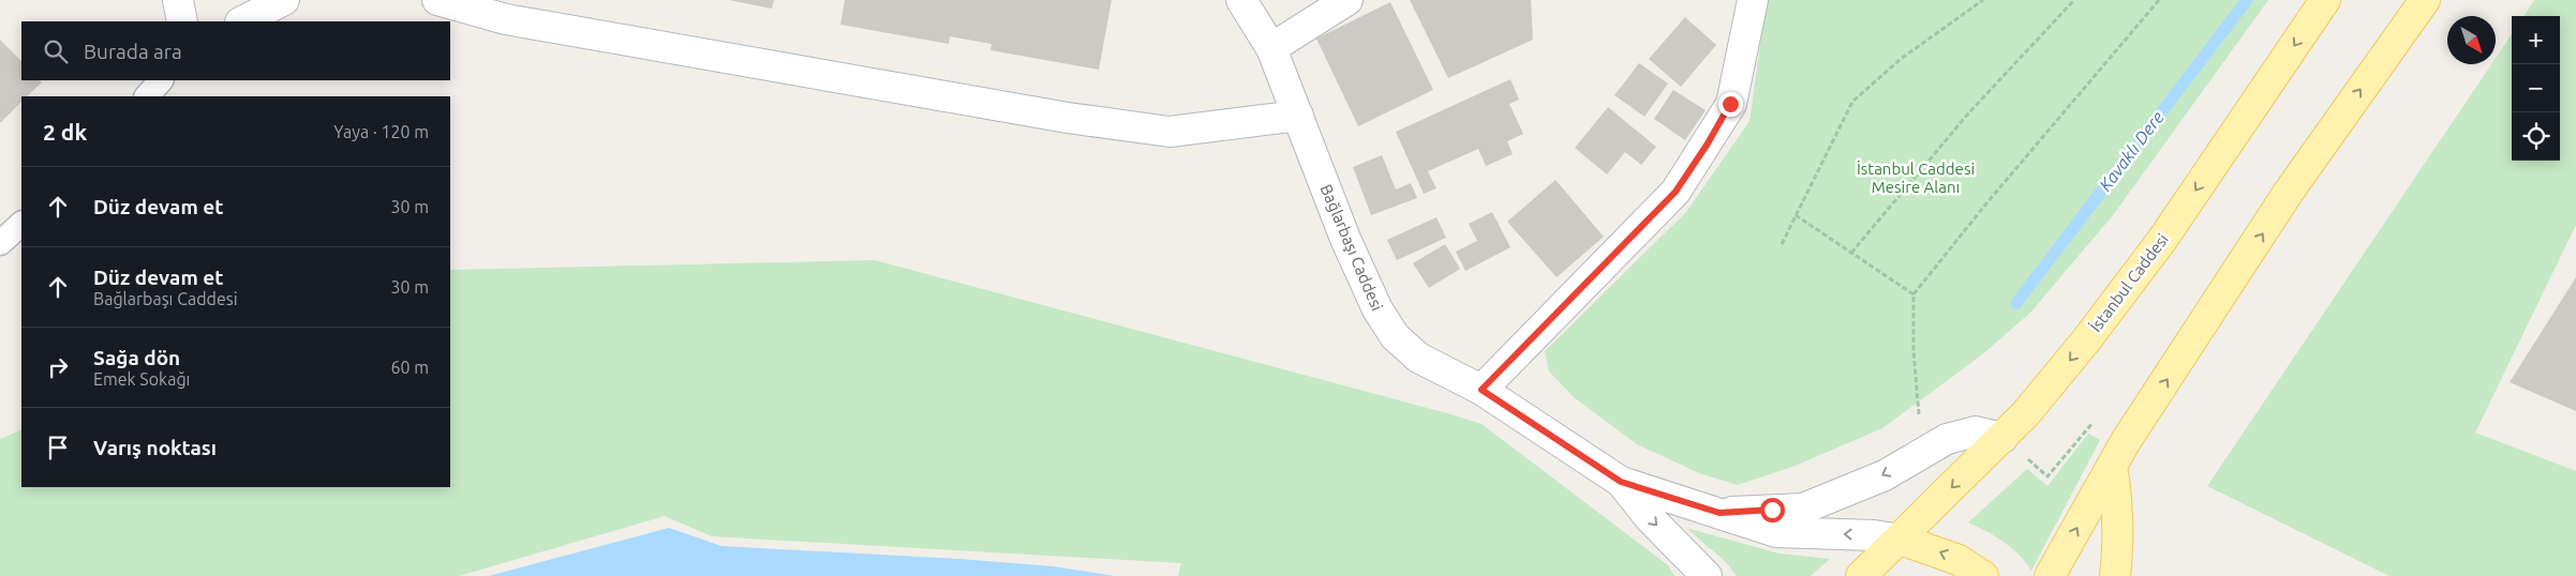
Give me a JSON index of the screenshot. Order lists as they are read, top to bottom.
{
  "streets": {
    "main road": ["İstanbul Caddesi"],
    "street": ["Bağlarbaşı Caddesi"]
  },
  "water": ["Kavaklı Dere"],
  "parks": ["İstanbul Caddesi Mesire Alanı"],
  "north": "bottom right",
  "page": {
    "map_buttons": ["+", "−"],
    "search": "Burada ara",
    "heading": ["2 dk", "Yaya · 120 m"],
    "list": [
      ["Düz devam et", "30 m"],
      ["Düz devam et", "Bağlarbaşı Caddesi", "30 m"],
      ["Sağa dön", "Emek Sokağı", "60 m"],
      "Varış noktası"
    ]
  }
}
